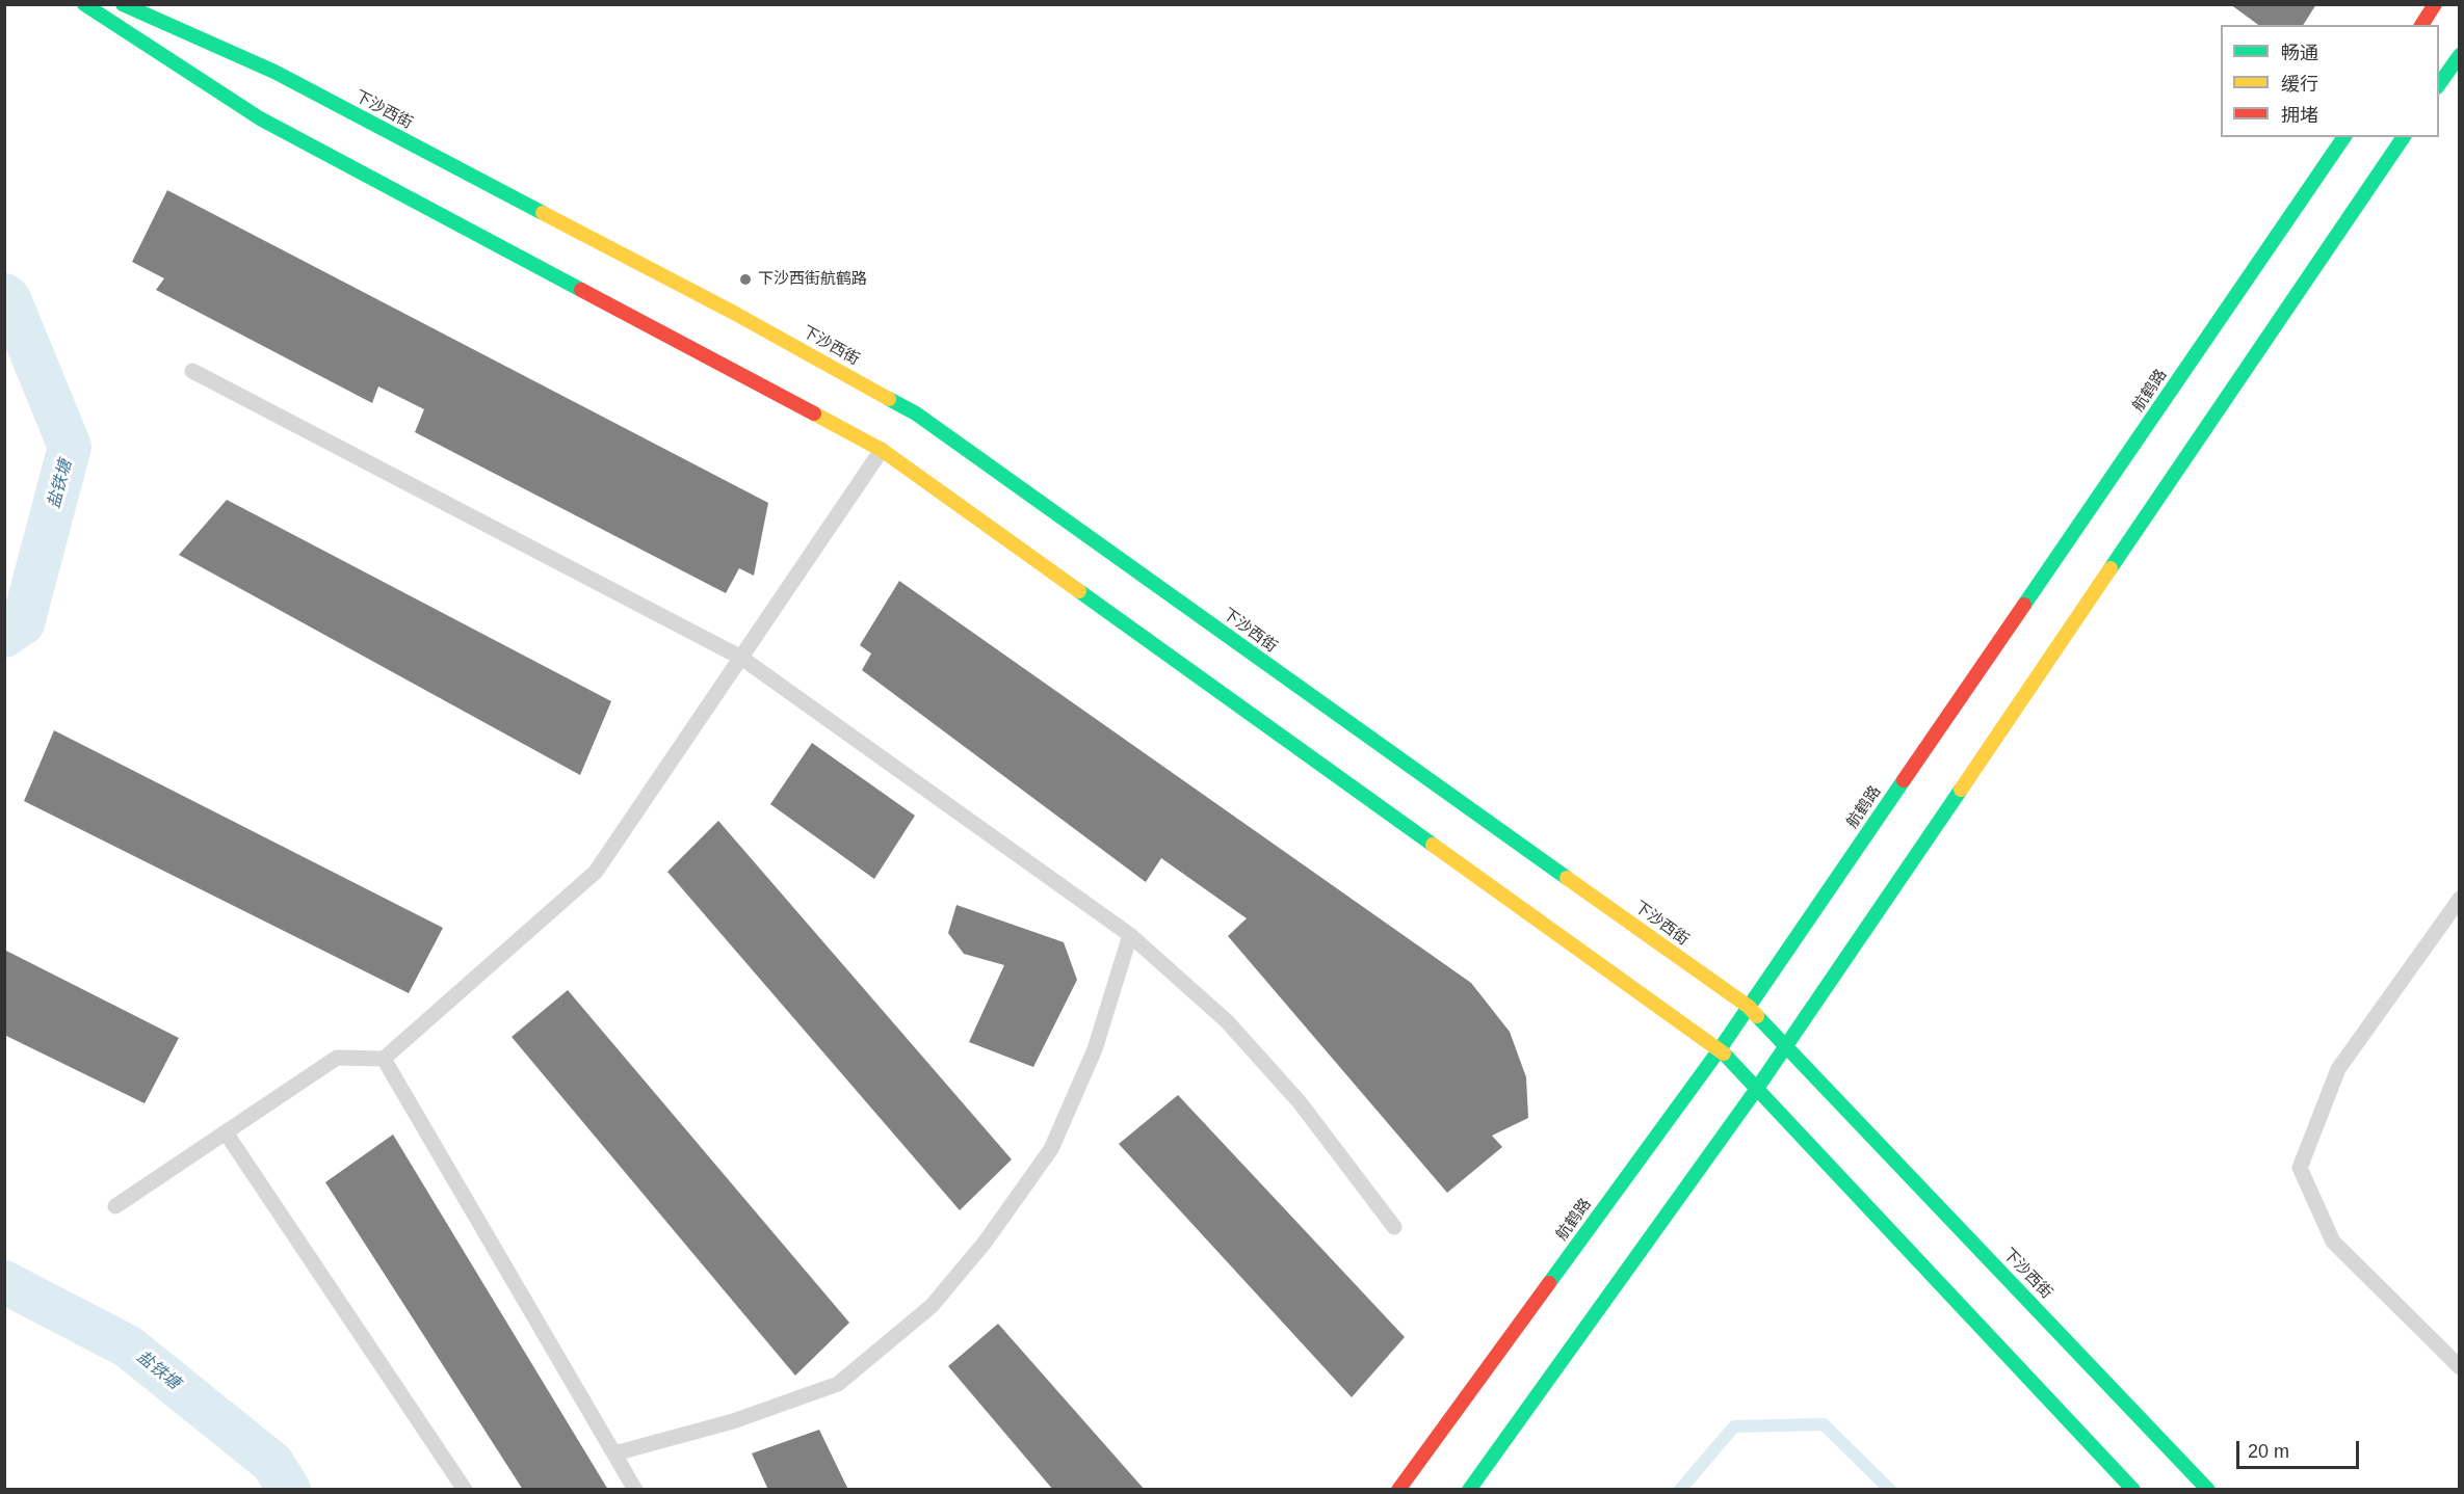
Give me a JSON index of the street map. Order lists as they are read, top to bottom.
{
  "streets": {
    "street": ["下沙西街", "航鹤路"]
  },
  "crossings": [
    ["下沙西街", "航鹤路"]
  ],
  "water": ["盐铁塘"],
  "places": ["下沙西街航鹤路"],
  "legend": ["畅通", "缓行", "拥堵"],
  "scale_bar": "20 m"
}
